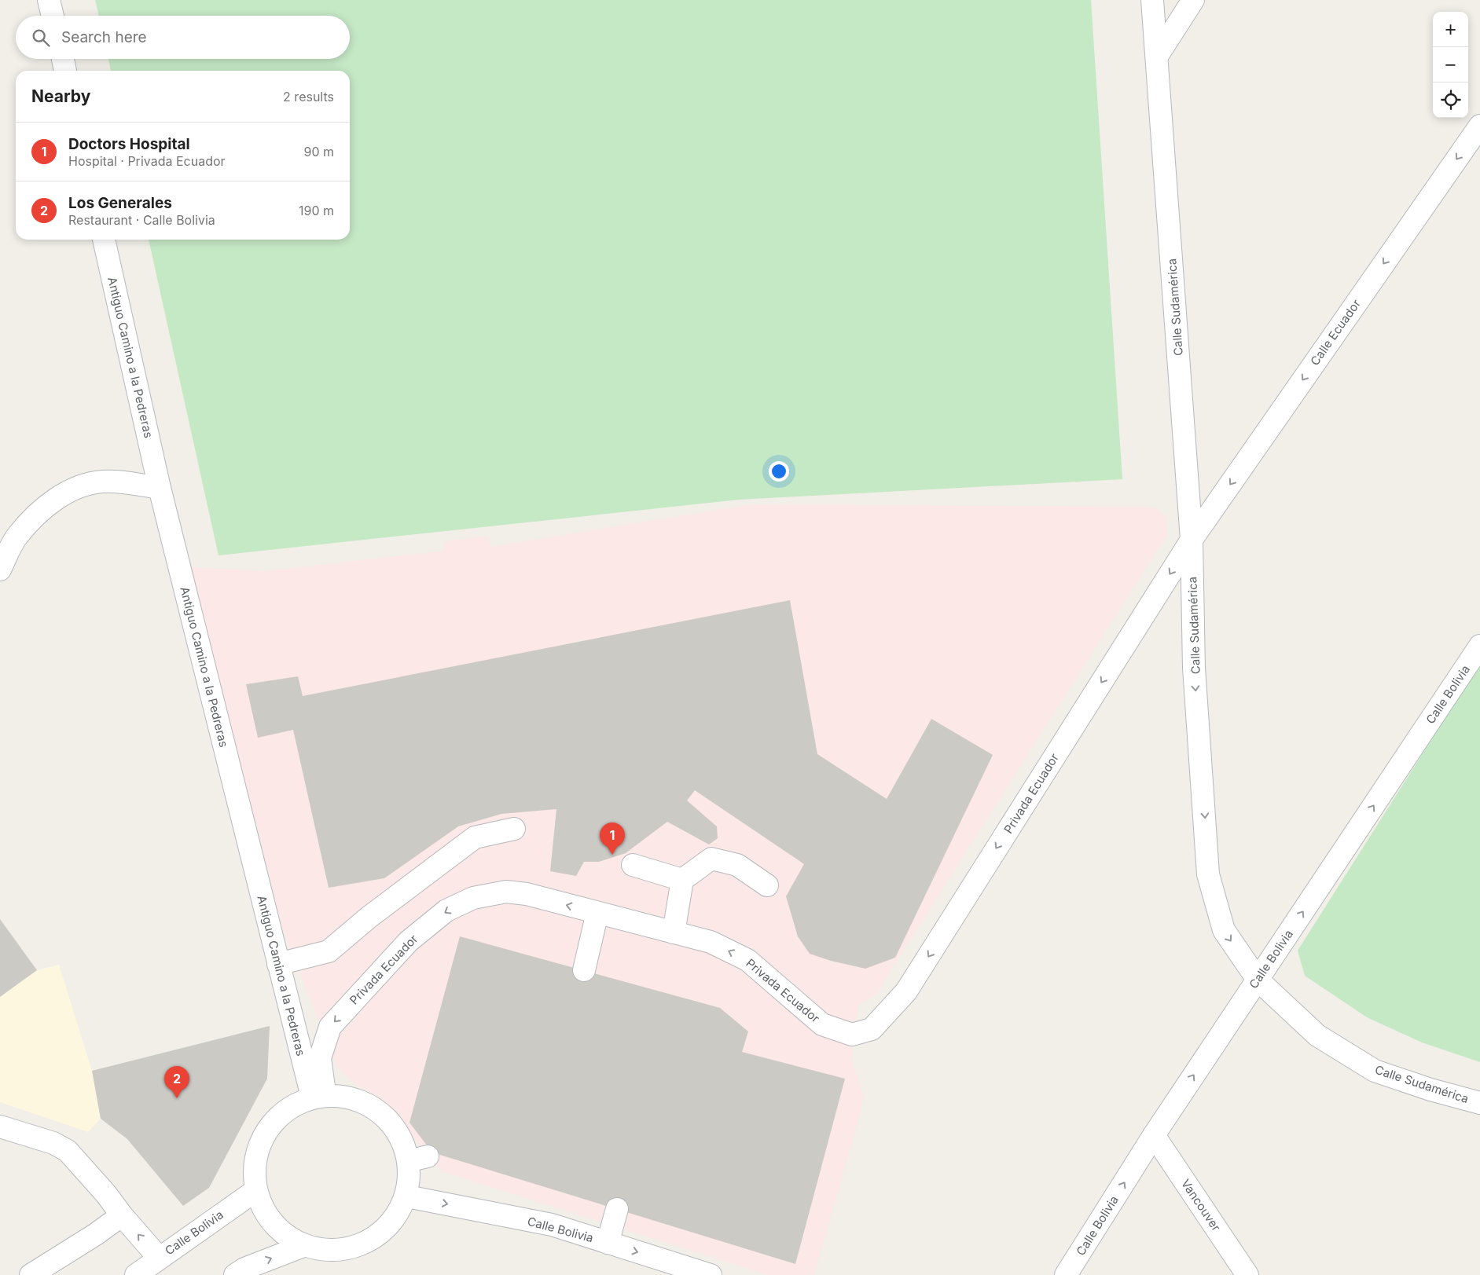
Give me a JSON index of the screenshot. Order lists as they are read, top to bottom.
{
  "streets": {
    "street": [
      "Calle Sudamérica",
      "Calle Ecuador",
      "Antiguo Camino a la Pedreras",
      "Calle Bolivia",
      "Privada Ecuador",
      "Vancouver"
    ]
  },
  "crossings": [
    ["Calle Sudamérica", "Calle Ecuador"],
    ["Calle Sudamérica", "Calle Bolivia"],
    ["Calle Sudamérica", "Privada Ecuador"],
    ["Calle Ecuador", "Privada Ecuador"],
    ["Antiguo Camino a la Pedreras", "Privada Ecuador"],
    ["Calle Bolivia", "Vancouver"]
  ],
  "one_way": [
    "Calle Sudamérica",
    "Calle Ecuador",
    "Calle Bolivia",
    "Privada Ecuador"
  ],
  "page": {
    "map_buttons": ["+", "−"],
    "search": "Search here",
    "heading": ["Nearby", "2 results"],
    "list": [
      {
        "mark": "1",
        "name": "Doctors Hospital",
        "note": "Hospital · Privada Ecuador",
        "value": "90 m"
      },
      {
        "mark": "2",
        "name": "Los Generales",
        "note": "Restaurant · Calle Bolivia",
        "value": "190 m"
      }
    ],
    "pins": ["1", "2"]
  }
}
